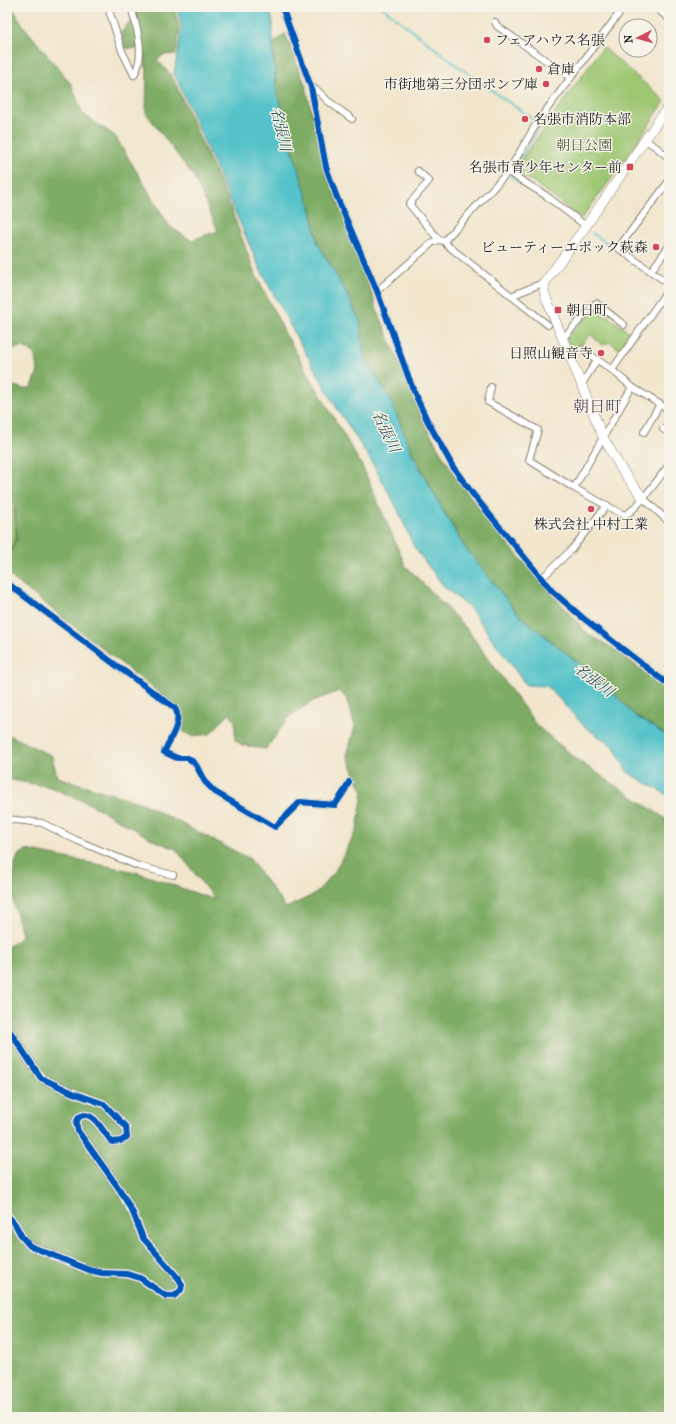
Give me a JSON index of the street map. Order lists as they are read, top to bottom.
{
  "districts": ["朝日町"],
  "water": ["名張川"],
  "parks": ["朝日公園"],
  "places": {
    "other": [
      "フェアハウス名張",
      "倉庫",
      "市街地第三分団ポンプ庫",
      "名張市消防本部",
      "ビューティーエポック萩森",
      "日照山観音寺",
      "株式会社 中村工業"
    ],
    "transit": ["名張市青少年センター前", "朝日町"]
  },
  "north": "left"
}
